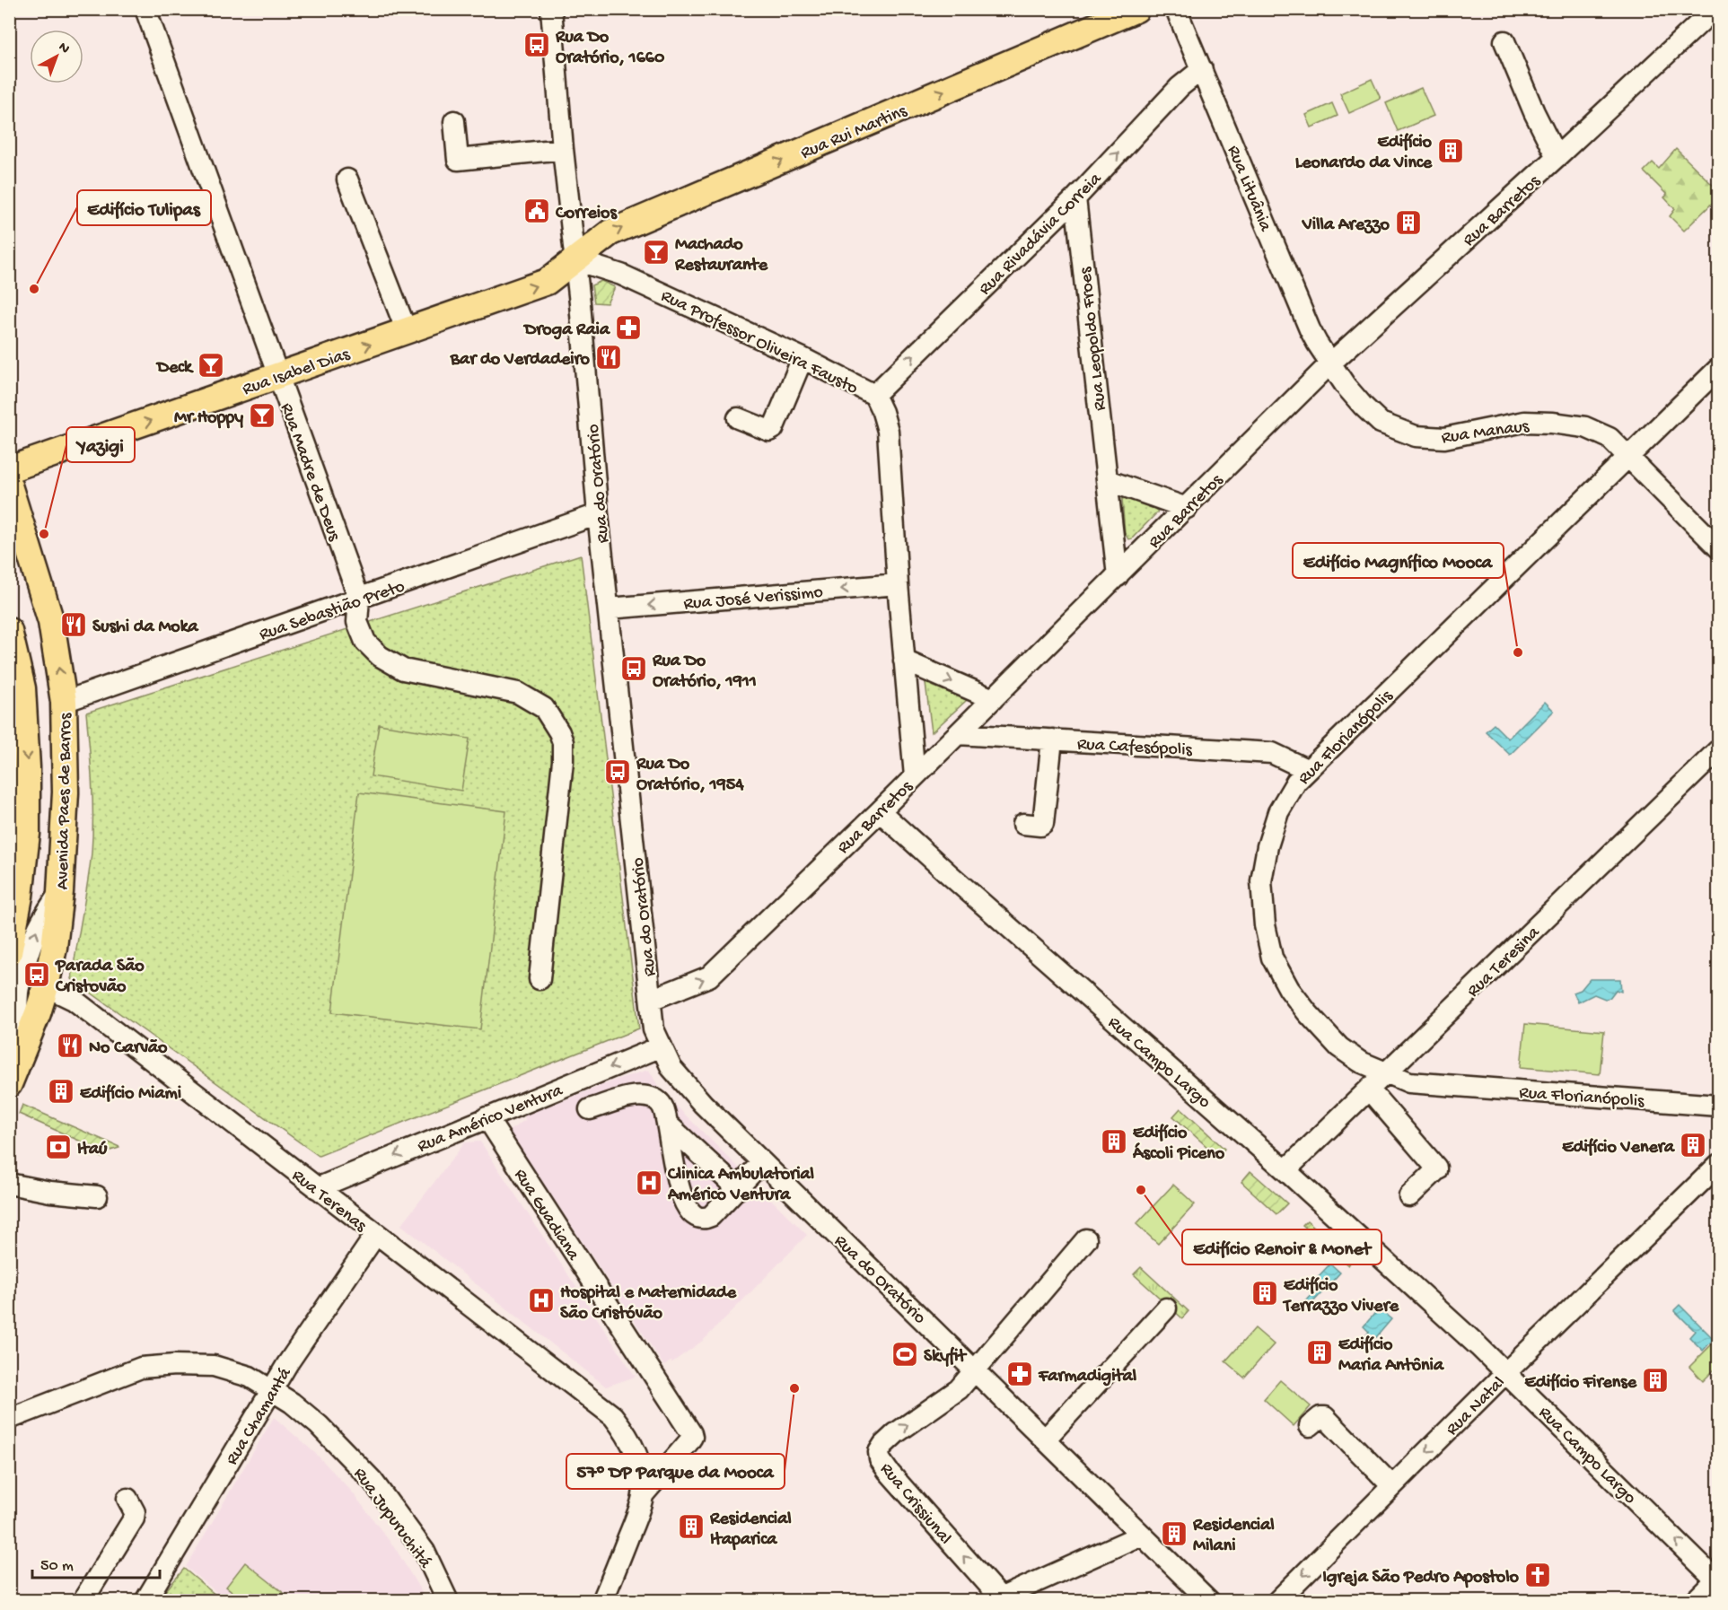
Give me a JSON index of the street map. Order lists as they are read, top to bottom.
{
  "streets": {
    "main road": ["Rua Rui Martins", "Rua Isabel Dias", "Avenida Paes de Barros"],
    "street": [
      "Rua Lituânia",
      "Rua Barretos",
      "Rua Rivadávia Correia",
      "Rua Leopoldo Froes",
      "Rua Professor Oliveira Fausto",
      "Rua Manaus",
      "Rua Madre de Deus",
      "Rua do Oratório",
      "Rua José Verissimo",
      "Rua Sebastião Preto",
      "Rua Florianópolis",
      "Rua Cafesópolis",
      "Rua Teresina",
      "Rua Campo Largo",
      "Rua Américo Ventura",
      "Rua Terenas",
      "Rua Guadiana",
      "Rua Natal",
      "Rua Chamantá",
      "Rua Crissiunal",
      "Rua Jupuruchitá"
    ]
  },
  "crossings": [
    ["Rua Rui Martins", "Rua Professor Oliveira Fausto"],
    ["Rua Rui Martins", "Rua Isabel Dias"],
    ["Rua Rui Martins", "Rua do Oratório"],
    ["Rua Lituânia", "Rua Barretos"],
    ["Rua Lituânia", "Rua Rivadávia Correia"],
    ["Rua Lituânia", "Rua Manaus"],
    ["Rua Barretos", "Rua Leopoldo Froes"],
    ["Rua Barretos", "Rua Professor Oliveira Fausto"],
    ["Rua Barretos", "Rua Manaus"],
    ["Rua Barretos", "Rua do Oratório"],
    ["Rua Barretos", "Rua Cafesópolis"],
    ["Rua Barretos", "Rua Campo Largo"],
    ["Rua Rivadávia Correia", "Rua Leopoldo Froes"],
    ["Rua Rivadávia Correia", "Rua Professor Oliveira Fausto"],
    ["Rua Professor Oliveira Fausto", "Rua Isabel Dias"],
    ["Rua Professor Oliveira Fausto", "Rua do Oratório"],
    ["Rua Professor Oliveira Fausto", "Rua José Verissimo"],
    ["Rua Isabel Dias", "Rua Madre de Deus"],
    ["Rua Isabel Dias", "Rua do Oratório"],
    ["Rua Manaus", "Rua Florianópolis"],
    ["Rua Madre de Deus", "Rua Sebastião Preto"],
    ["Rua do Oratório", "Rua José Verissimo"],
    ["Rua do Oratório", "Rua Sebastião Preto"],
    ["Rua do Oratório", "Rua Américo Ventura"],
    ["Rua do Oratório", "Rua Crissiunal"],
    ["Rua Sebastião Preto", "Avenida Paes de Barros"],
    ["Rua Florianópolis", "Rua Cafesópolis"],
    ["Rua Florianópolis", "Rua Teresina"],
    ["Avenida Paes de Barros", "Rua Terenas"],
    ["Rua Teresina", "Rua Campo Largo"],
    ["Rua Campo Largo", "Rua Natal"],
    ["Rua Américo Ventura", "Rua Terenas"],
    ["Rua Américo Ventura", "Rua Guadiana"],
    ["Rua Terenas", "Rua Guadiana"],
    ["Rua Terenas", "Rua Chamantá"],
    ["Rua Chamantá", "Rua Jupuruchitá"]
  ],
  "one_way": [
    "Rua Rui Martins",
    "Rua Rivadávia Correia",
    "Rua Isabel Dias",
    "Rua José Verissimo",
    "Rua Américo Ventura",
    "Rua Natal"
  ],
  "places": {
    "bus stop": [
      "Rua Do Oratório, 1660",
      "Rua Do Oratório, 1911",
      "Rua Do Oratório, 1954",
      "Parada São Cristovão"
    ],
    "building": [
      "Edifício Leonardo da Vince",
      "Villa Arezzo",
      "Edifício Miami",
      "Edifício Áscoli Piceno",
      "Edifício Venera",
      "Edifício Terrazzo Vivere",
      "Edifício Maria Antônia",
      "Edifício Firense",
      "Residencial Itaparica",
      "Residencial Milani"
    ],
    "public building": ["Correios"],
    "bar": ["Machado Restaurante", "Deck", "Mr Hoppy"],
    "other": [
      "Edifício Tulipas",
      "Yazigi",
      "Edifício Magnífico Mooca",
      "Edifício Renoir & Monet",
      "57º DP Parque da Mooca"
    ],
    "pharmacy": ["Droga Raia", "Farmadigital"],
    "restaurant": ["Bar do Verdadeiro", "Sushi da Moka", "No Carvão"],
    "bank": ["Itaú"],
    "hospital": ["Clinica Ambulatorial Américo Ventura", "Hospital e Maternidade São Cristóvão"],
    "sports": ["Skyfit"],
    "church": ["Igreja São Pedro Apostolo"]
  },
  "scale_bar": "50 m",
  "north": "top right"
}
